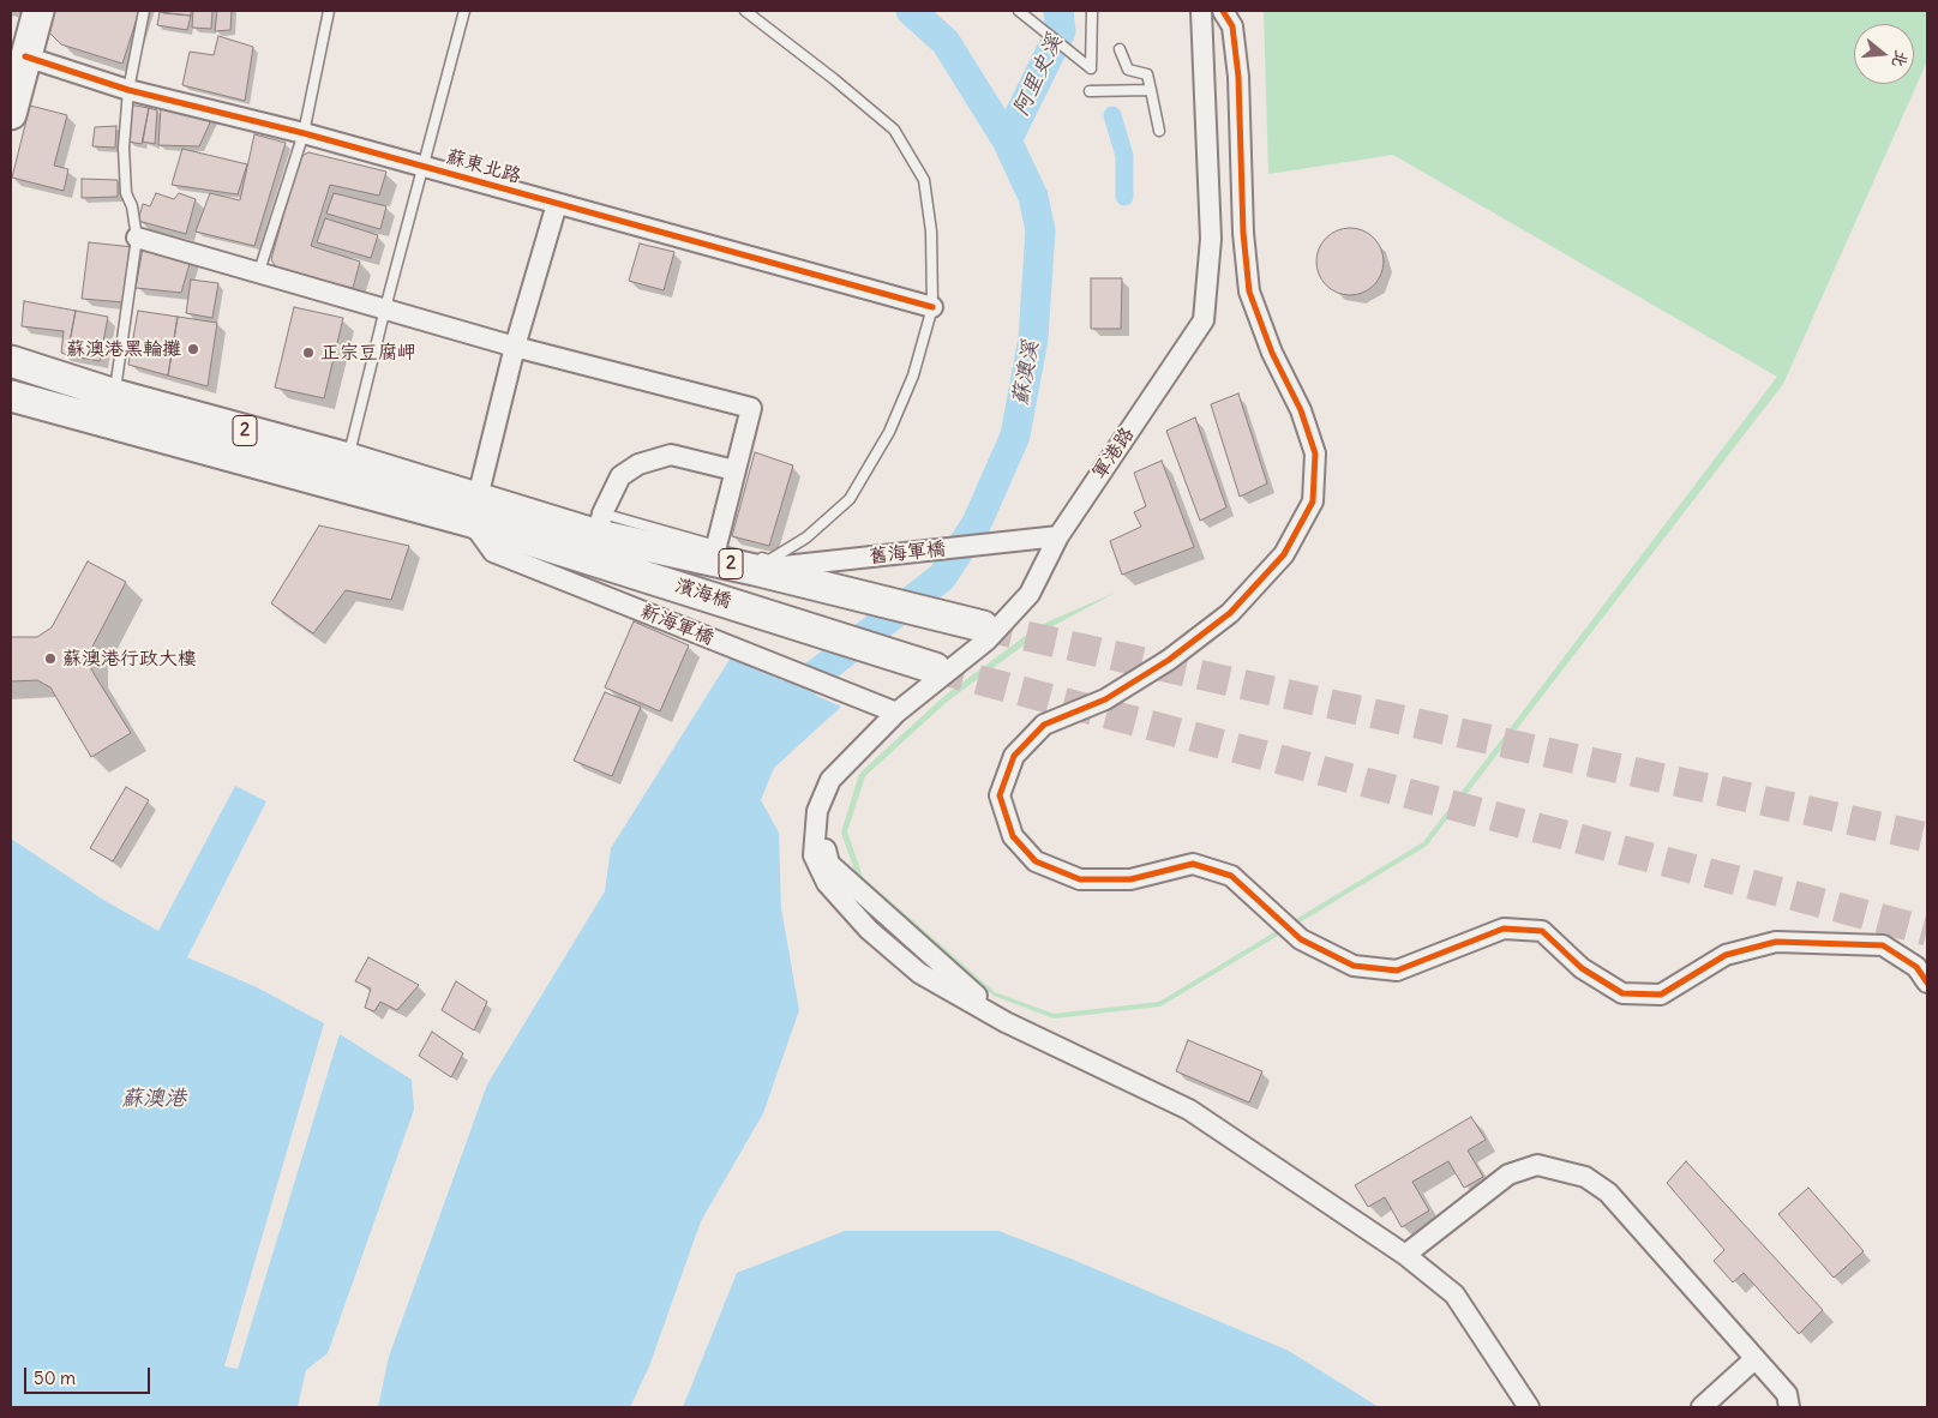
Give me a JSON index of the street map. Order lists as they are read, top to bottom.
{
  "streets": {
    "main road": ["2", "濱海橋"],
    "street": [
      "蘇東北路",
      "軍港路",
      "舊海軍橋",
      "新海軍橋"
    ]
  },
  "crossings": [
    ["2", "舊海軍橋"],
    ["2", "濱海橋"],
    ["2", "新海軍橋"],
    ["軍港路", "舊海軍橋"],
    ["軍港路", "新海軍橋"],
    ["濱海橋", "新海軍橋"]
  ],
  "water": ["阿里史溪", "蘇澳溪", "蘇澳港"],
  "places": ["蘇澳港黑輪攤", "正宗豆腐岬", "蘇澳港行政大樓"],
  "scale_bar": "50 m",
  "north": "right"
}
